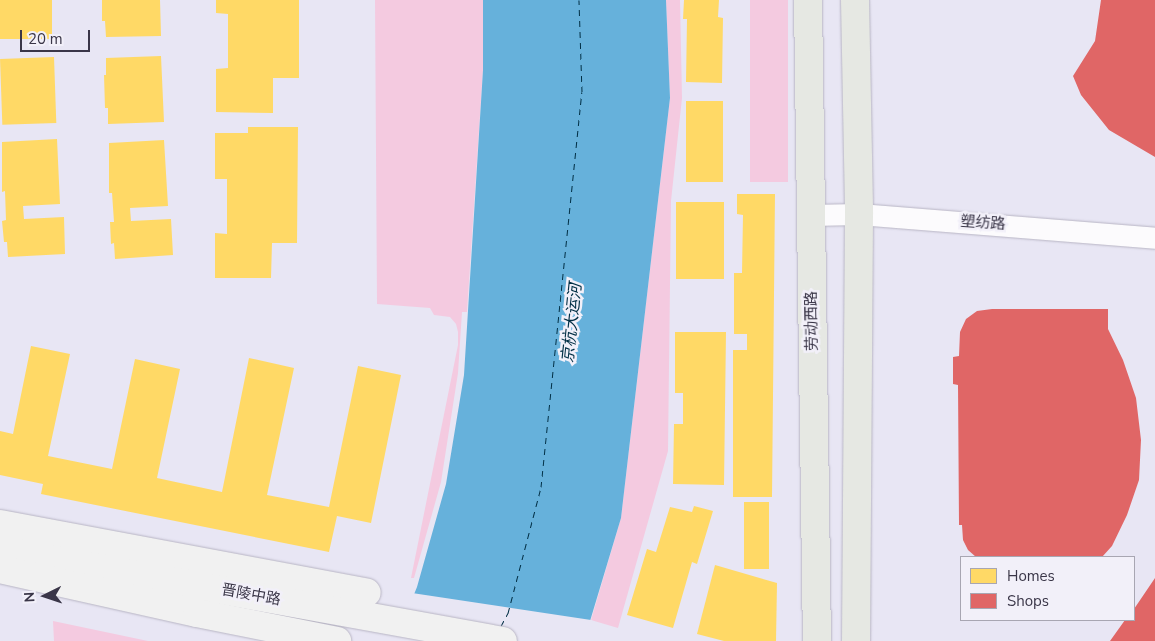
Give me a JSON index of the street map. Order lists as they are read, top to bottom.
{
  "streets": {
    "main road": ["劳动西路", "晋陵中路"],
    "street": ["塑纺路"]
  },
  "crossings": [
    ["塑纺路", "劳动西路"]
  ],
  "water": ["京杭大运河"],
  "legend": ["Homes", "Shops"],
  "scale_bar": "20 m",
  "north": "left"
}
